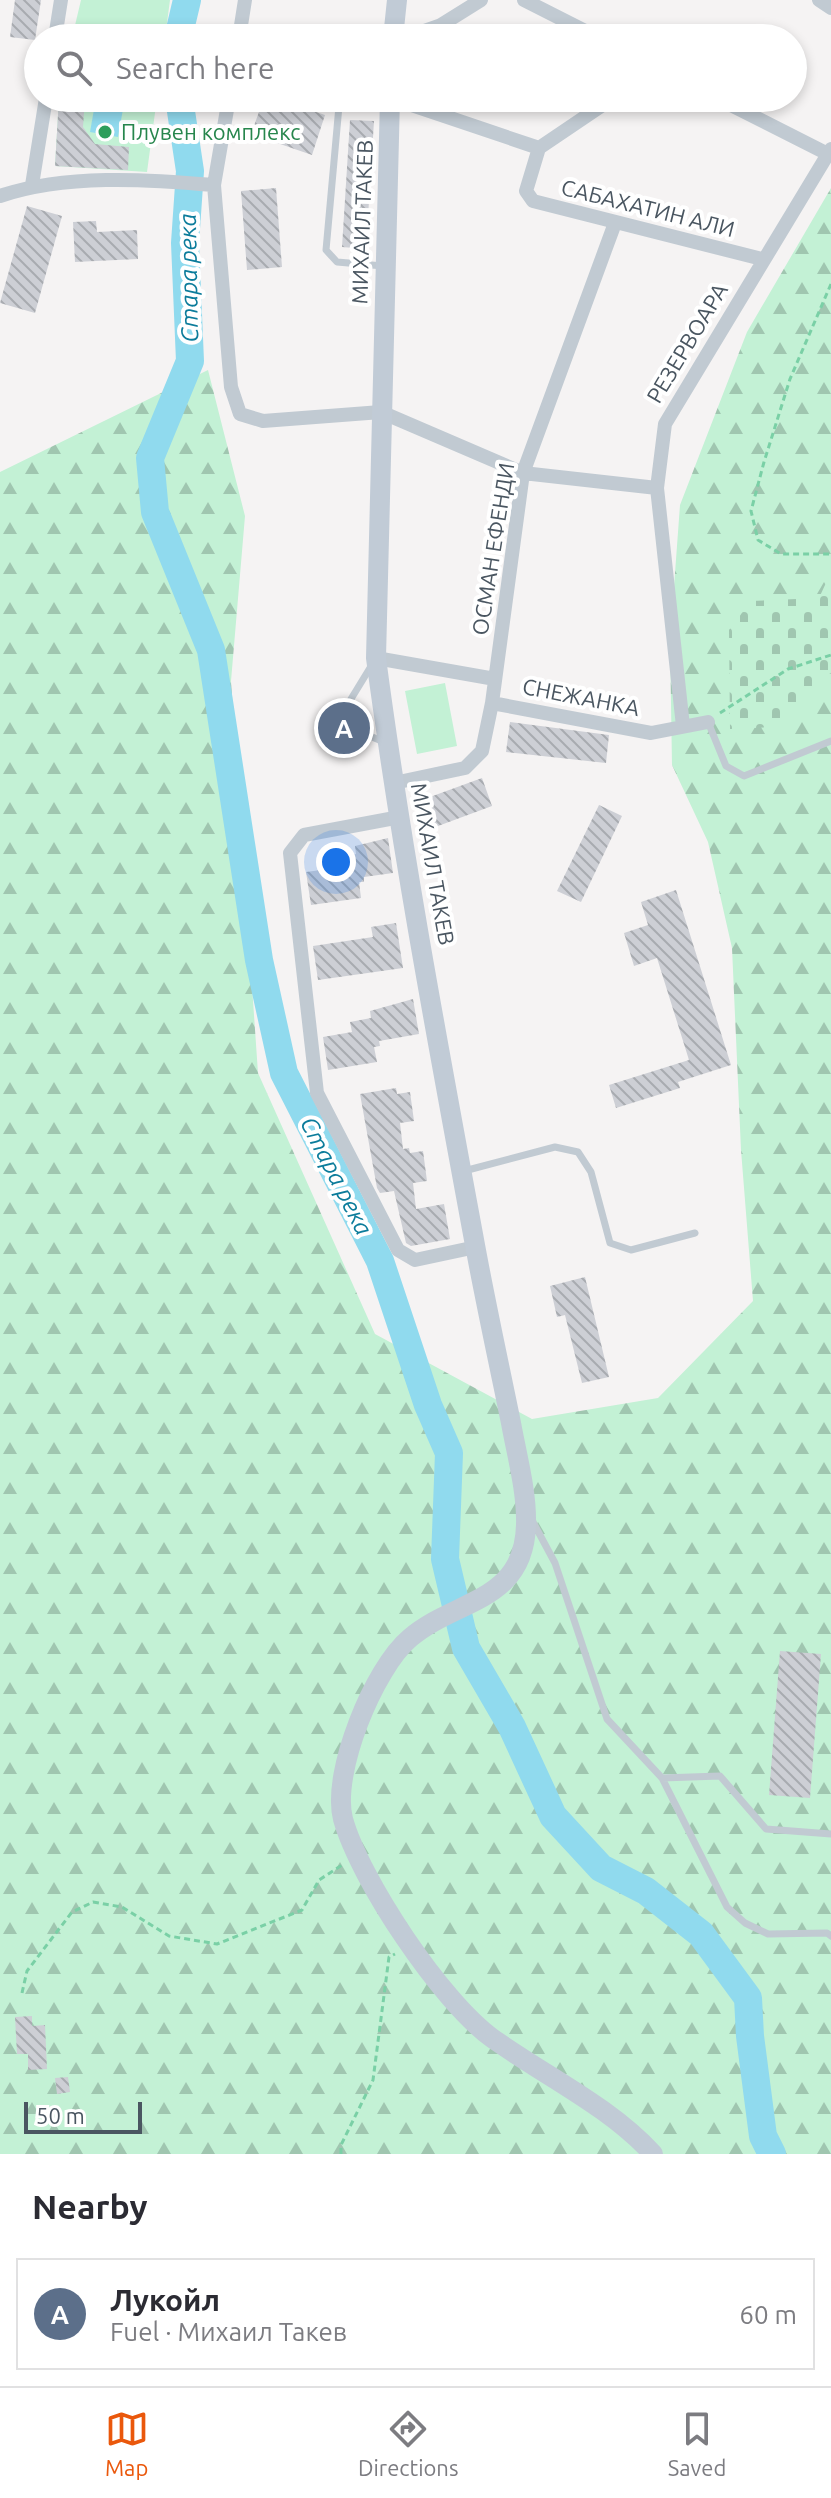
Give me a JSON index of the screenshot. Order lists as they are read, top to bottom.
{
  "streets": {
    "main road": ["МИХАИЛ ТАКЕВ"],
    "street": [
      "САБАХАТИН АЛИ",
      "РЕЗЕРВОАРА",
      "ОСМАН ЕФЕНДИ",
      "СНЕЖАНКА"
    ]
  },
  "crossings": [
    ["САБАХАТИН АЛИ", "РЕЗЕРВОАРА"],
    ["САБАХАТИН АЛИ", "ОСМАН ЕФЕНДИ"],
    ["МИХАИЛ ТАКЕВ", "ОСМАН ЕФЕНДИ"],
    ["РЕЗЕРВОАРА", "СНЕЖАНКА"],
    ["ОСМАН ЕФЕНДИ", "СНЕЖАНКА"]
  ],
  "water": ["Стара река"],
  "places": ["Плувен комплекс"],
  "scale_bar": "50 m",
  "page": {
    "search": "Search here",
    "pins": "A",
    "scale": "50 m",
    "heading": "Nearby",
    "list": [
      {
        "mark": "A",
        "name": "Лукойл",
        "note": "Fuel · Михаил Такев",
        "value": "60 m"
      }
    ],
    "nav": ["Map", "Directions", "Saved"]
  }
}
